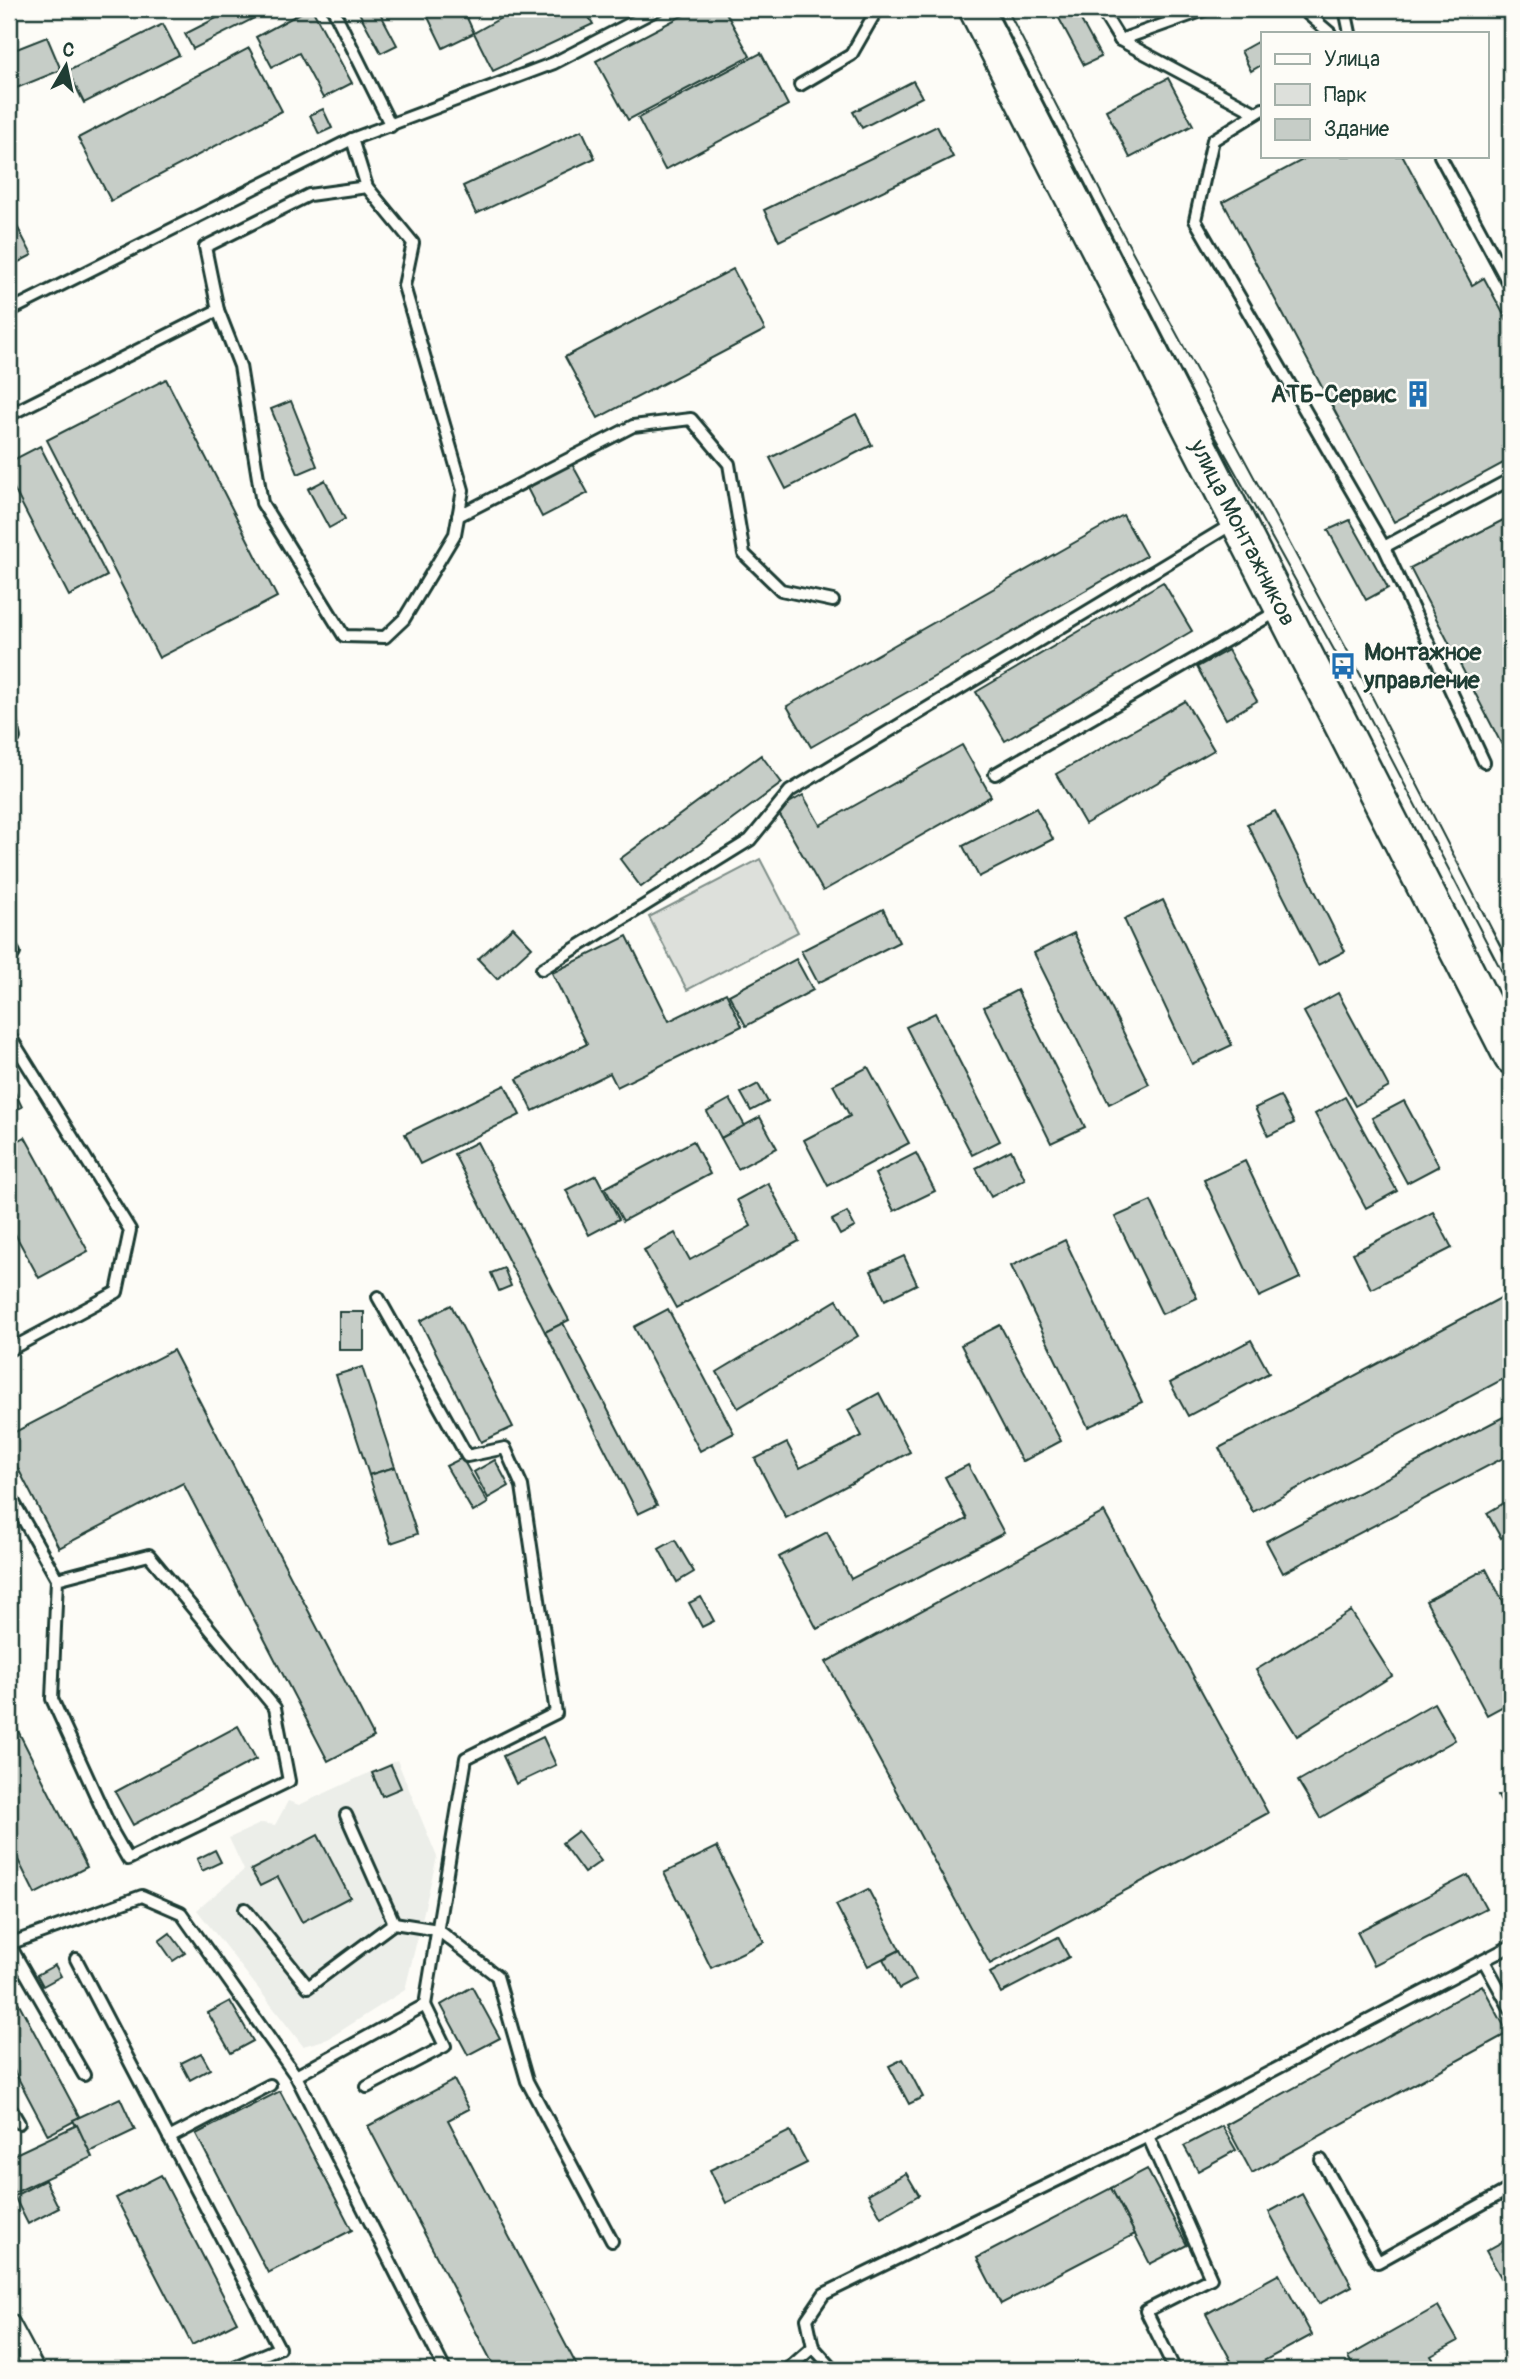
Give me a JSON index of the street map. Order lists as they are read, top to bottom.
{
  "streets": {
    "main road": ["улица Монтажников"]
  },
  "places": {
    "building": ["АТБ-Сервис"],
    "bus stop": ["Монтажное управление"]
  },
  "legend": ["Улица", "Парк", "Здание"],
  "north": "top"
}
